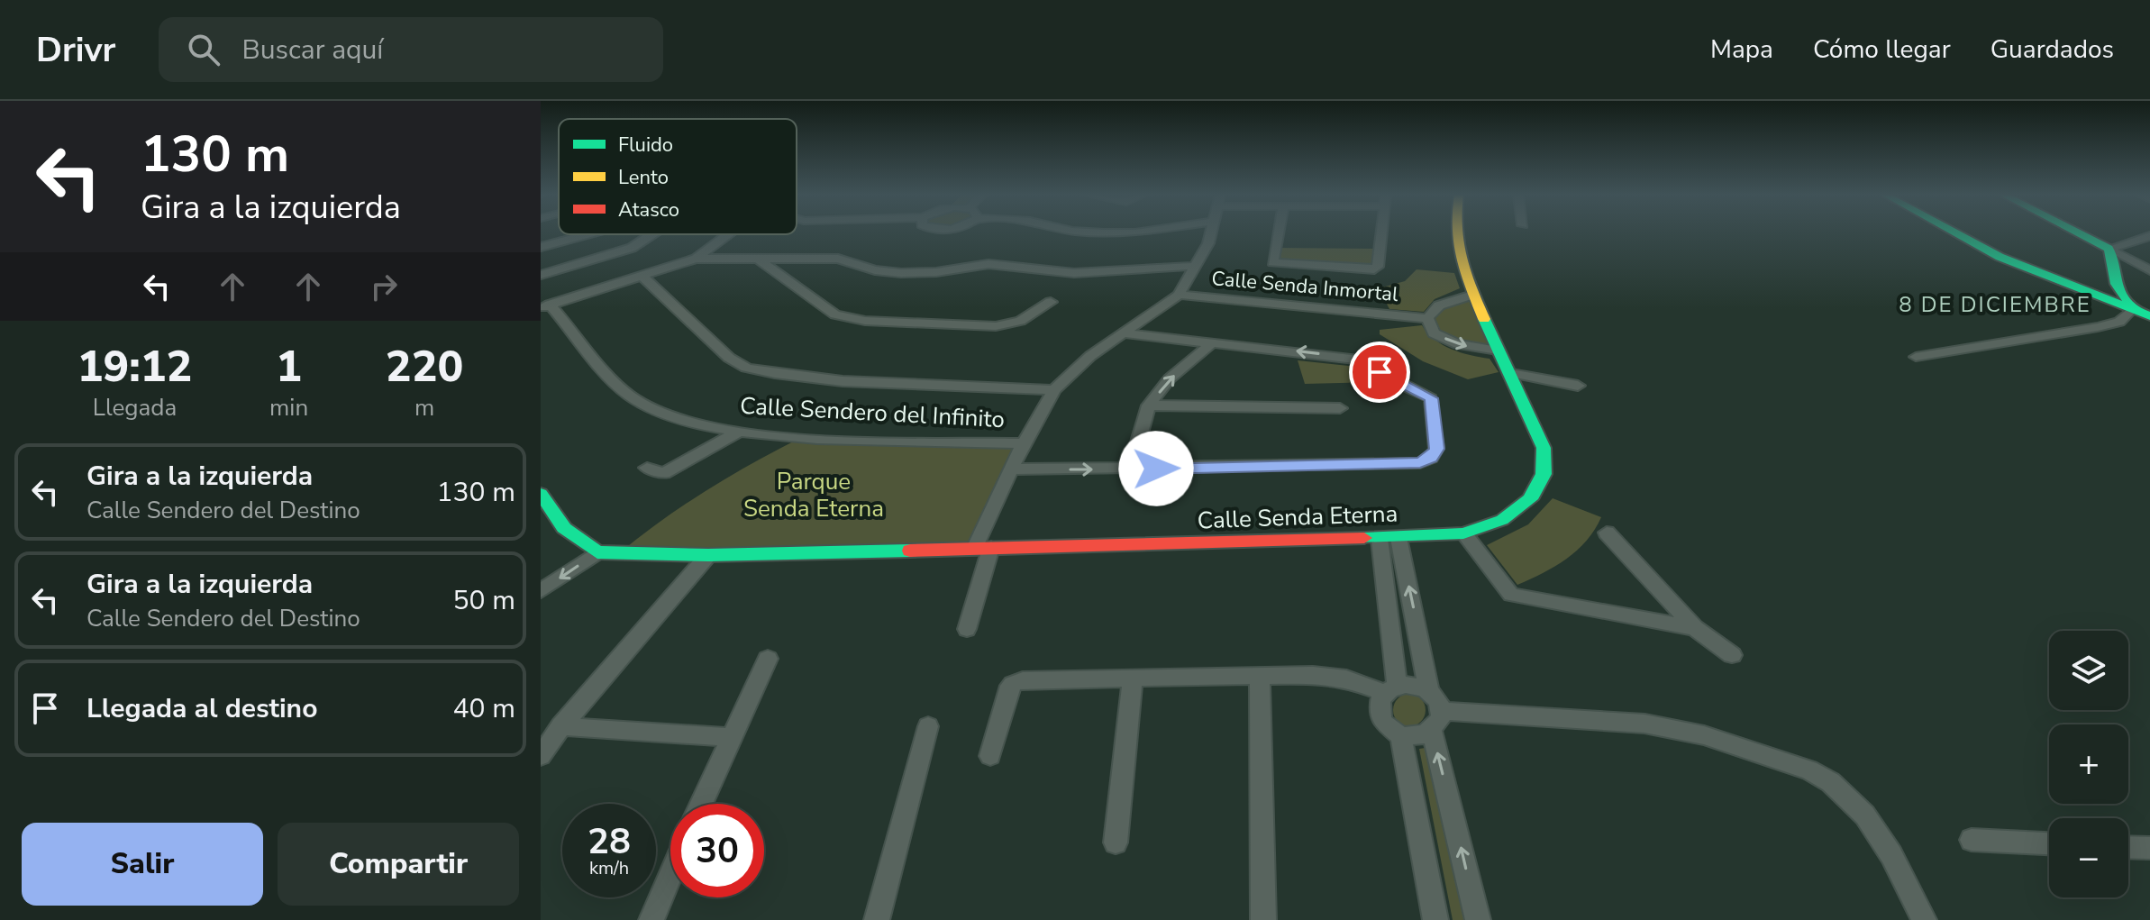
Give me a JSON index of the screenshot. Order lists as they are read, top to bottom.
{
  "streets": {
    "street": ["Calle Senda Inmortal", "Calle Sendero del Infinito", "Calle Senda Eterna"]
  },
  "crossings": [
    ["Calle Senda Inmortal", "Calle Senda Eterna"]
  ],
  "districts": ["8 DE DICIEMBRE"],
  "parks": ["Parque Senda Eterna"],
  "legend": ["Fluido", "Lento", "Atasco"],
  "page": {
    "header": "Drivr",
    "search": "Buscar aquí",
    "nav": ["Mapa", "Cómo llegar", "Guardados"],
    "turn": ["130 m", "Gira a la izquierda"],
    "eta": [
      "19:12",
      "Llegada",
      "1",
      "min",
      "220",
      "m"
    ],
    "list": [
      {
        "name": "Gira a la izquierda",
        "note": "Calle Sendero del Destino",
        "value": "130 m"
      },
      {
        "name": "Gira a la izquierda",
        "note": "Calle Sendero del Destino",
        "value": "50 m"
      },
      {
        "name": "Llegada al destino",
        "value": "40 m"
      }
    ],
    "map_buttons": ["+", "−"],
    "speed": "28 km/h",
    "limit": "30",
    "buttons": ["Salir", "Compartir"]
  }
}
